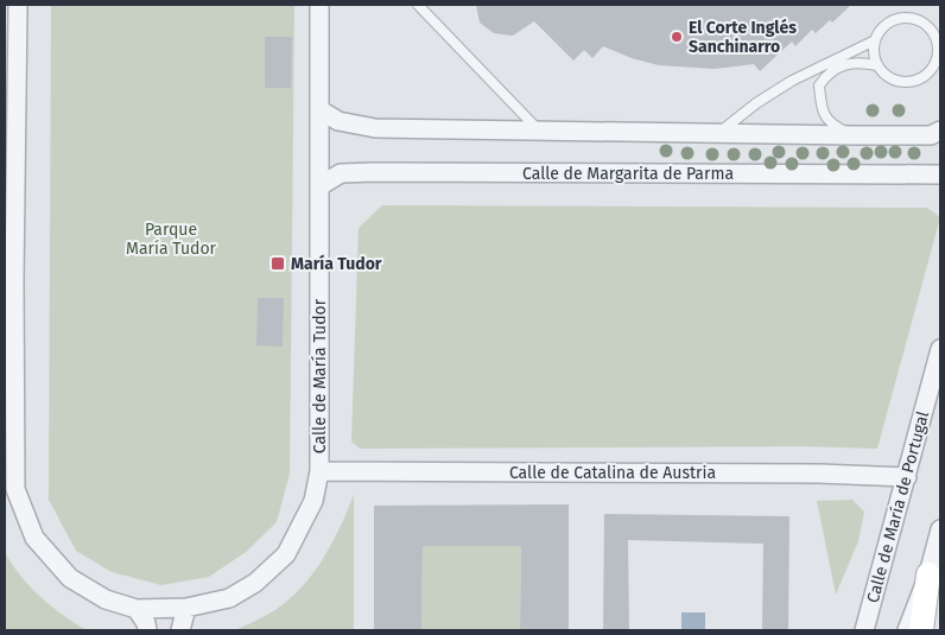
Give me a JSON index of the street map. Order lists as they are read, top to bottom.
{
  "streets": {
    "street": [
      "Calle de Margarita de Parma",
      "Calle de María Tudor",
      "Calle de Catalina de Austria",
      "Calle de María de Portugal"
    ]
  },
  "crossings": [
    ["Calle de Margarita de Parma", "Calle de María Tudor"],
    ["Calle de María Tudor", "Calle de Catalina de Austria"],
    ["Calle de Catalina de Austria", "Calle de María de Portugal"]
  ],
  "parks": ["Parque María Tudor"],
  "places": {
    "other": ["El Corte Inglés Sanchinarro"],
    "transit": ["María Tudor"]
  }
}
